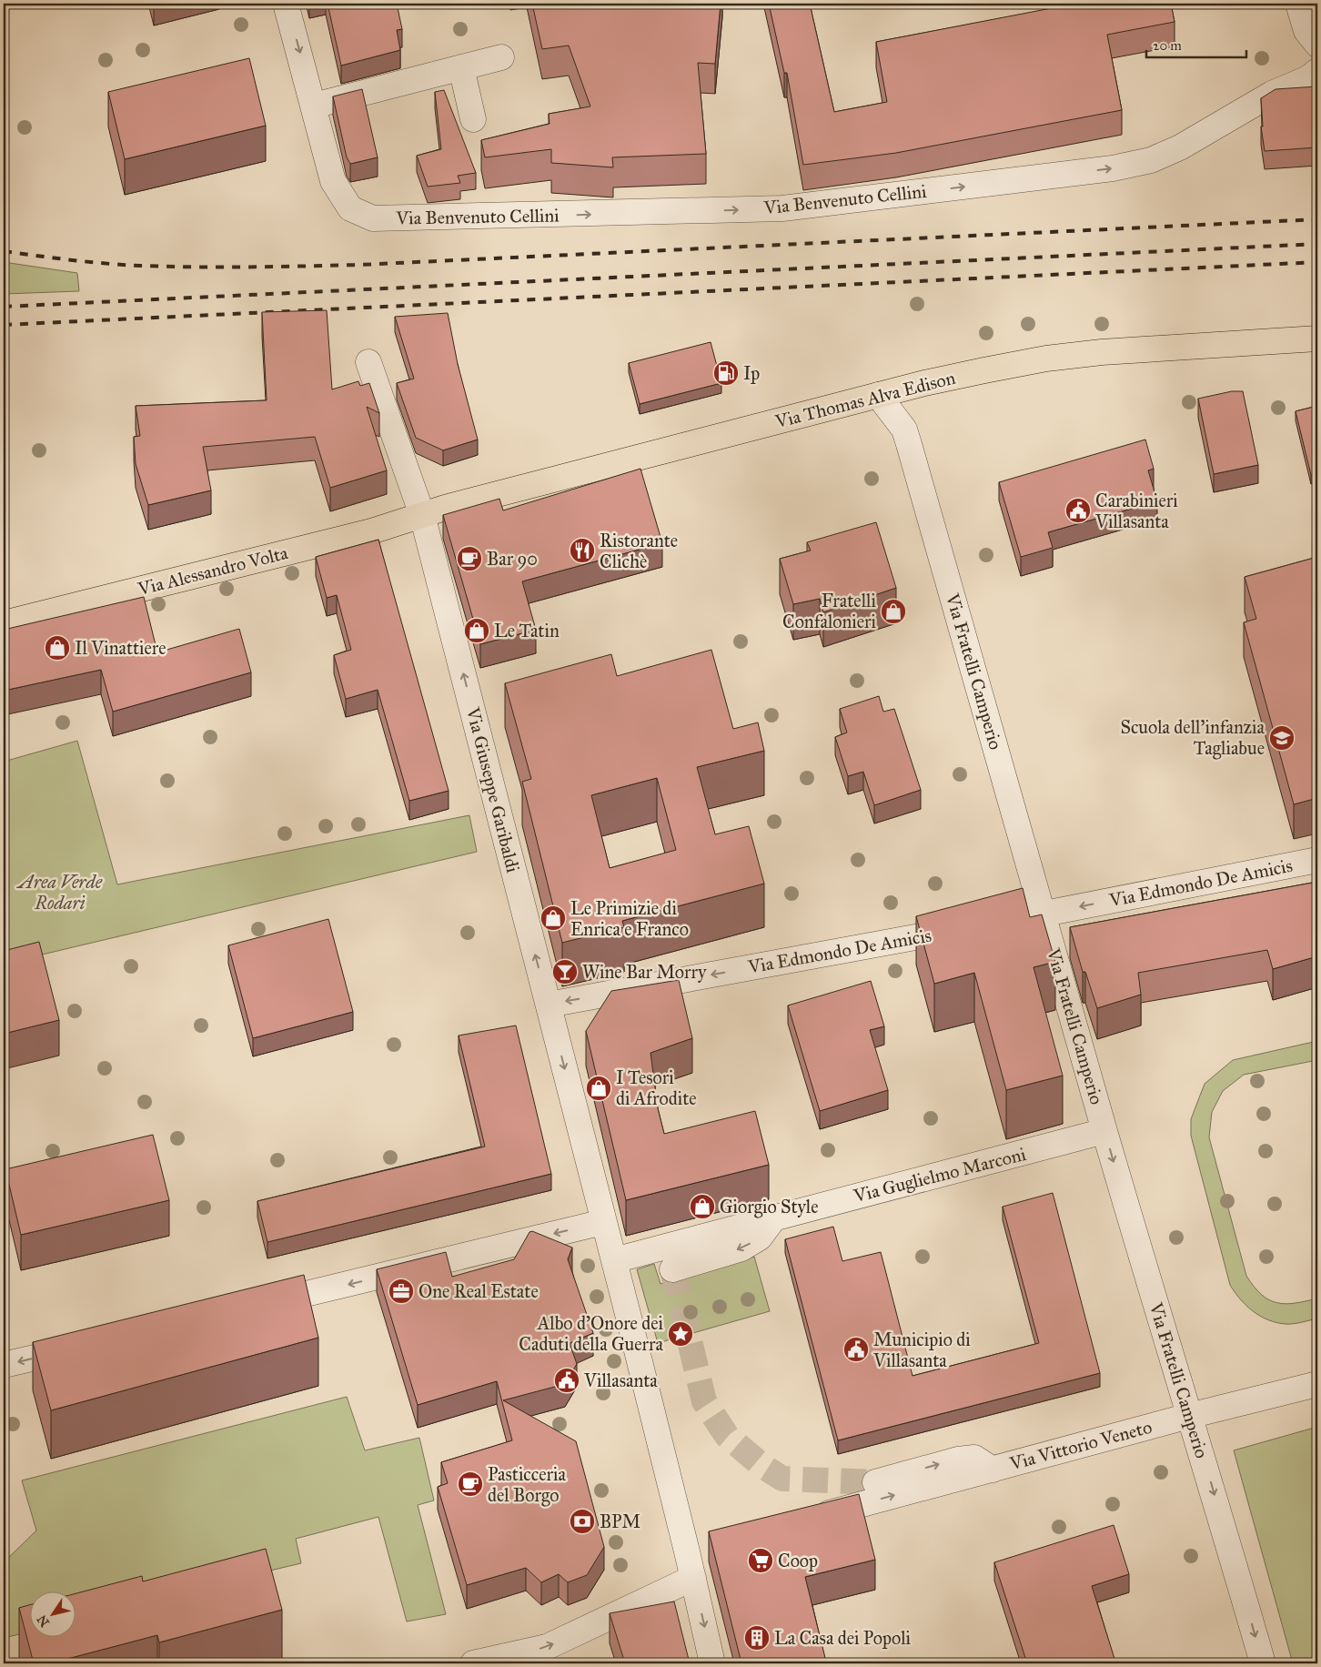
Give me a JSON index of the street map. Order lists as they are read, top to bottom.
{
  "streets": {
    "main road": ["Via Thomas Alva Edison", "Via Alessandro Volta"],
    "street": [
      "Via Benvenuto Cellini",
      "Via Fratelli Camperio",
      "Via Giuseppe Garibaldi",
      "Via Edmondo De Amicis",
      "Via Guglielmo Marconi",
      "Via Vittorio Veneto"
    ]
  },
  "crossings": [
    ["Via Thomas Alva Edison", "Via Alessandro Volta"],
    ["Via Thomas Alva Edison", "Via Fratelli Camperio"],
    ["Via Thomas Alva Edison", "Via Giuseppe Garibaldi"],
    ["Via Alessandro Volta", "Via Giuseppe Garibaldi"],
    ["Via Fratelli Camperio", "Via Edmondo De Amicis"],
    ["Via Fratelli Camperio", "Via Guglielmo Marconi"],
    ["Via Fratelli Camperio", "Via Vittorio Veneto"],
    ["Via Giuseppe Garibaldi", "Via Edmondo De Amicis"],
    ["Via Giuseppe Garibaldi", "Via Guglielmo Marconi"]
  ],
  "one_way": ["Via Benvenuto Cellini", "Via Fratelli Camperio", "Via Edmondo De Amicis"],
  "parks": ["Area Verde Rodari"],
  "places": {
    "fuel station": ["Ip"],
    "public building": ["Carabinieri Villasanta", "Municipio di Villasanta", "Villasanta"],
    "restaurant": ["Ristorante Clichè"],
    "cafe": ["Bar 90", "Pasticceria del Borgo"],
    "shop": [
      "Fratelli Confalonieri",
      "Le Tatin",
      "Il Vinattiere",
      "Le Primizie di Enrica e Franco",
      "I Tesori di Afrodite",
      "Giorgio Style"
    ],
    "school or university": ["Scuola dell'infanzia Tagliabue"],
    "bar": ["Wine Bar Morry"],
    "office": ["One Real Estate"],
    "place": ["Albo d'Onore dei Caduti della Guerra"],
    "bank": ["BPM"],
    "supermarket": ["Coop"],
    "building": ["La Casa dei Popoli"]
  },
  "scale_bar": "20 m",
  "north": "bottom left"
}
